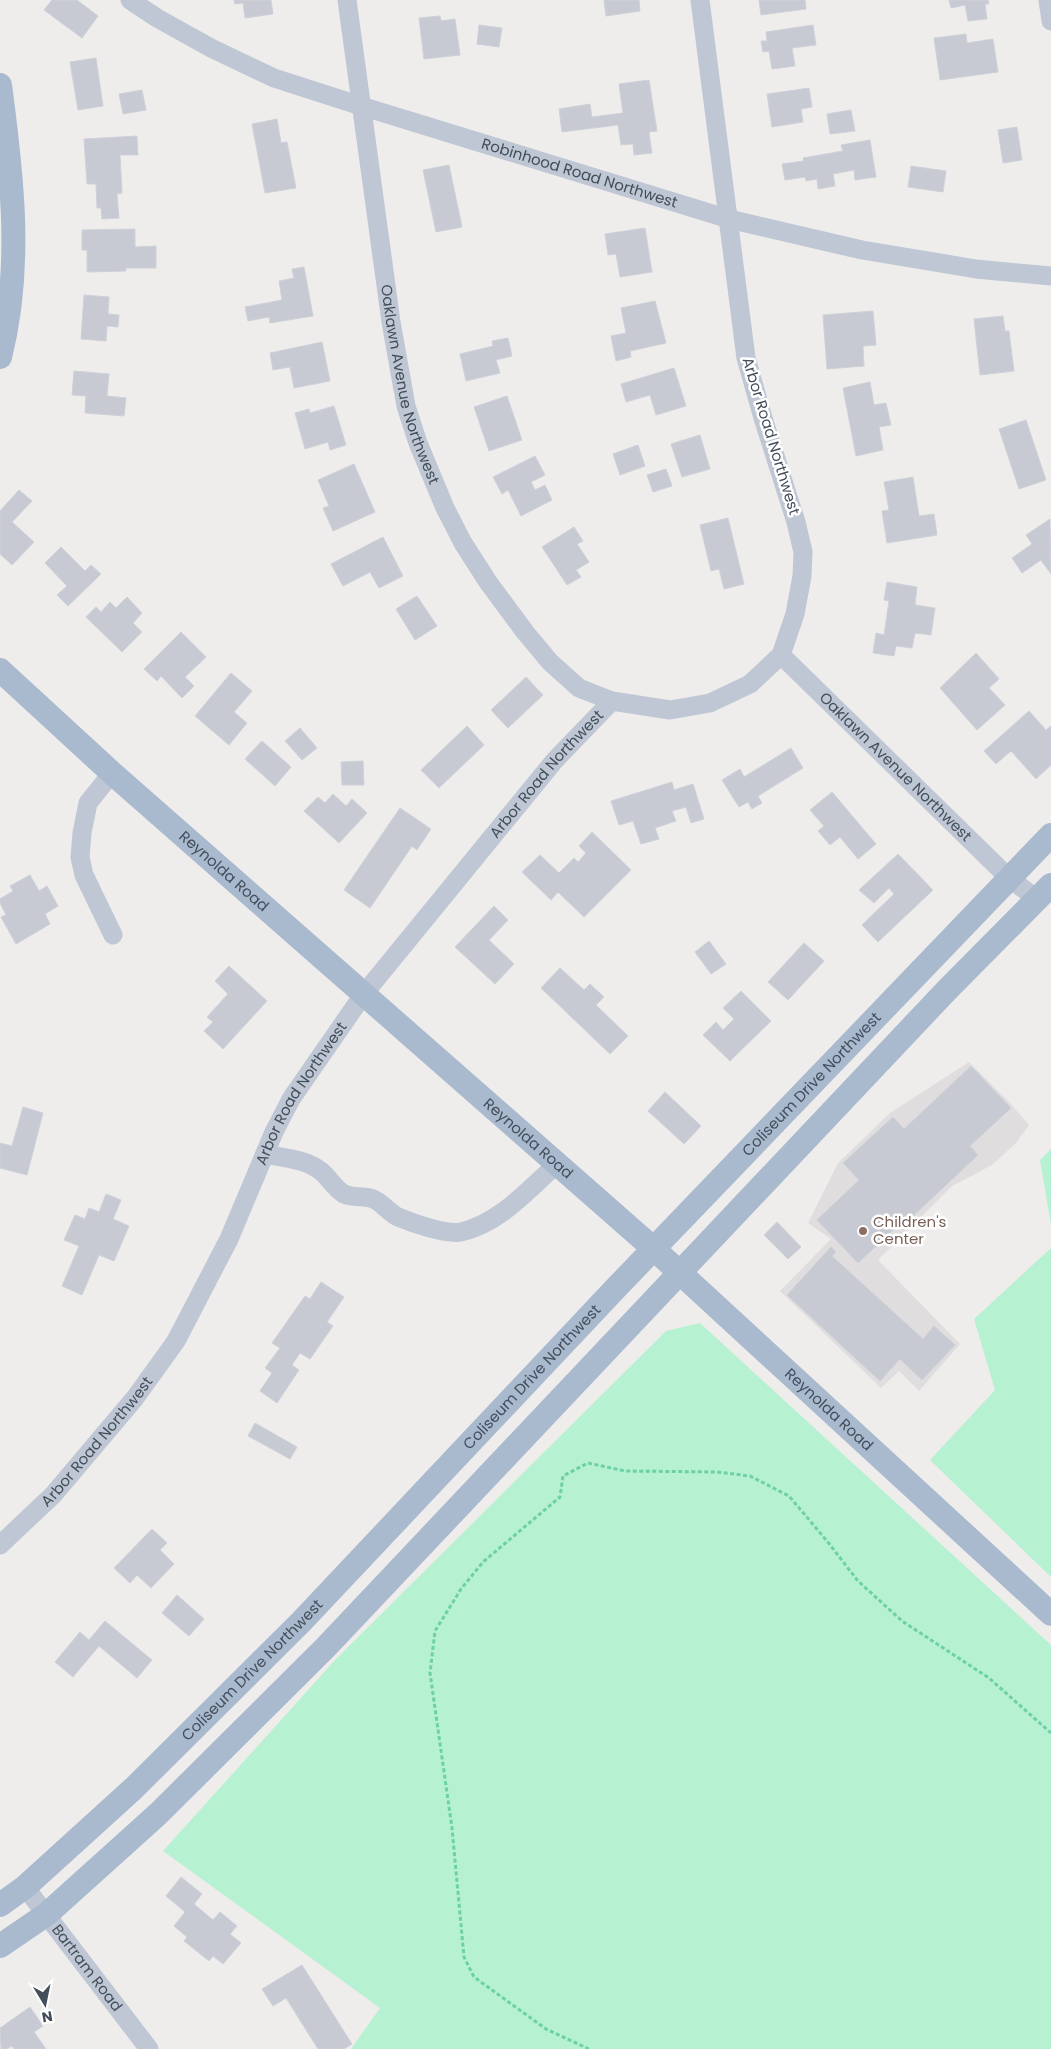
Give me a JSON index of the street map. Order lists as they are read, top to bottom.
{
  "streets": {
    "main road": ["Reynolda Road", "Coliseum Drive Northwest"],
    "street": [
      "Robinhood Road Northwest",
      "Oaklawn Avenue Northwest",
      "Arbor Road Northwest",
      "Bartram Road"
    ]
  },
  "crossings": [
    ["Robinhood Road Northwest", "Oaklawn Avenue Northwest"],
    ["Robinhood Road Northwest", "Arbor Road Northwest"],
    ["Oaklawn Avenue Northwest", "Arbor Road Northwest"],
    ["Oaklawn Avenue Northwest", "Coliseum Drive Northwest"],
    ["Arbor Road Northwest", "Reynolda Road"],
    ["Reynolda Road", "Coliseum Drive Northwest"],
    ["Coliseum Drive Northwest", "Bartram Road"]
  ],
  "places": ["Children's Center"],
  "north": "bottom"
}
